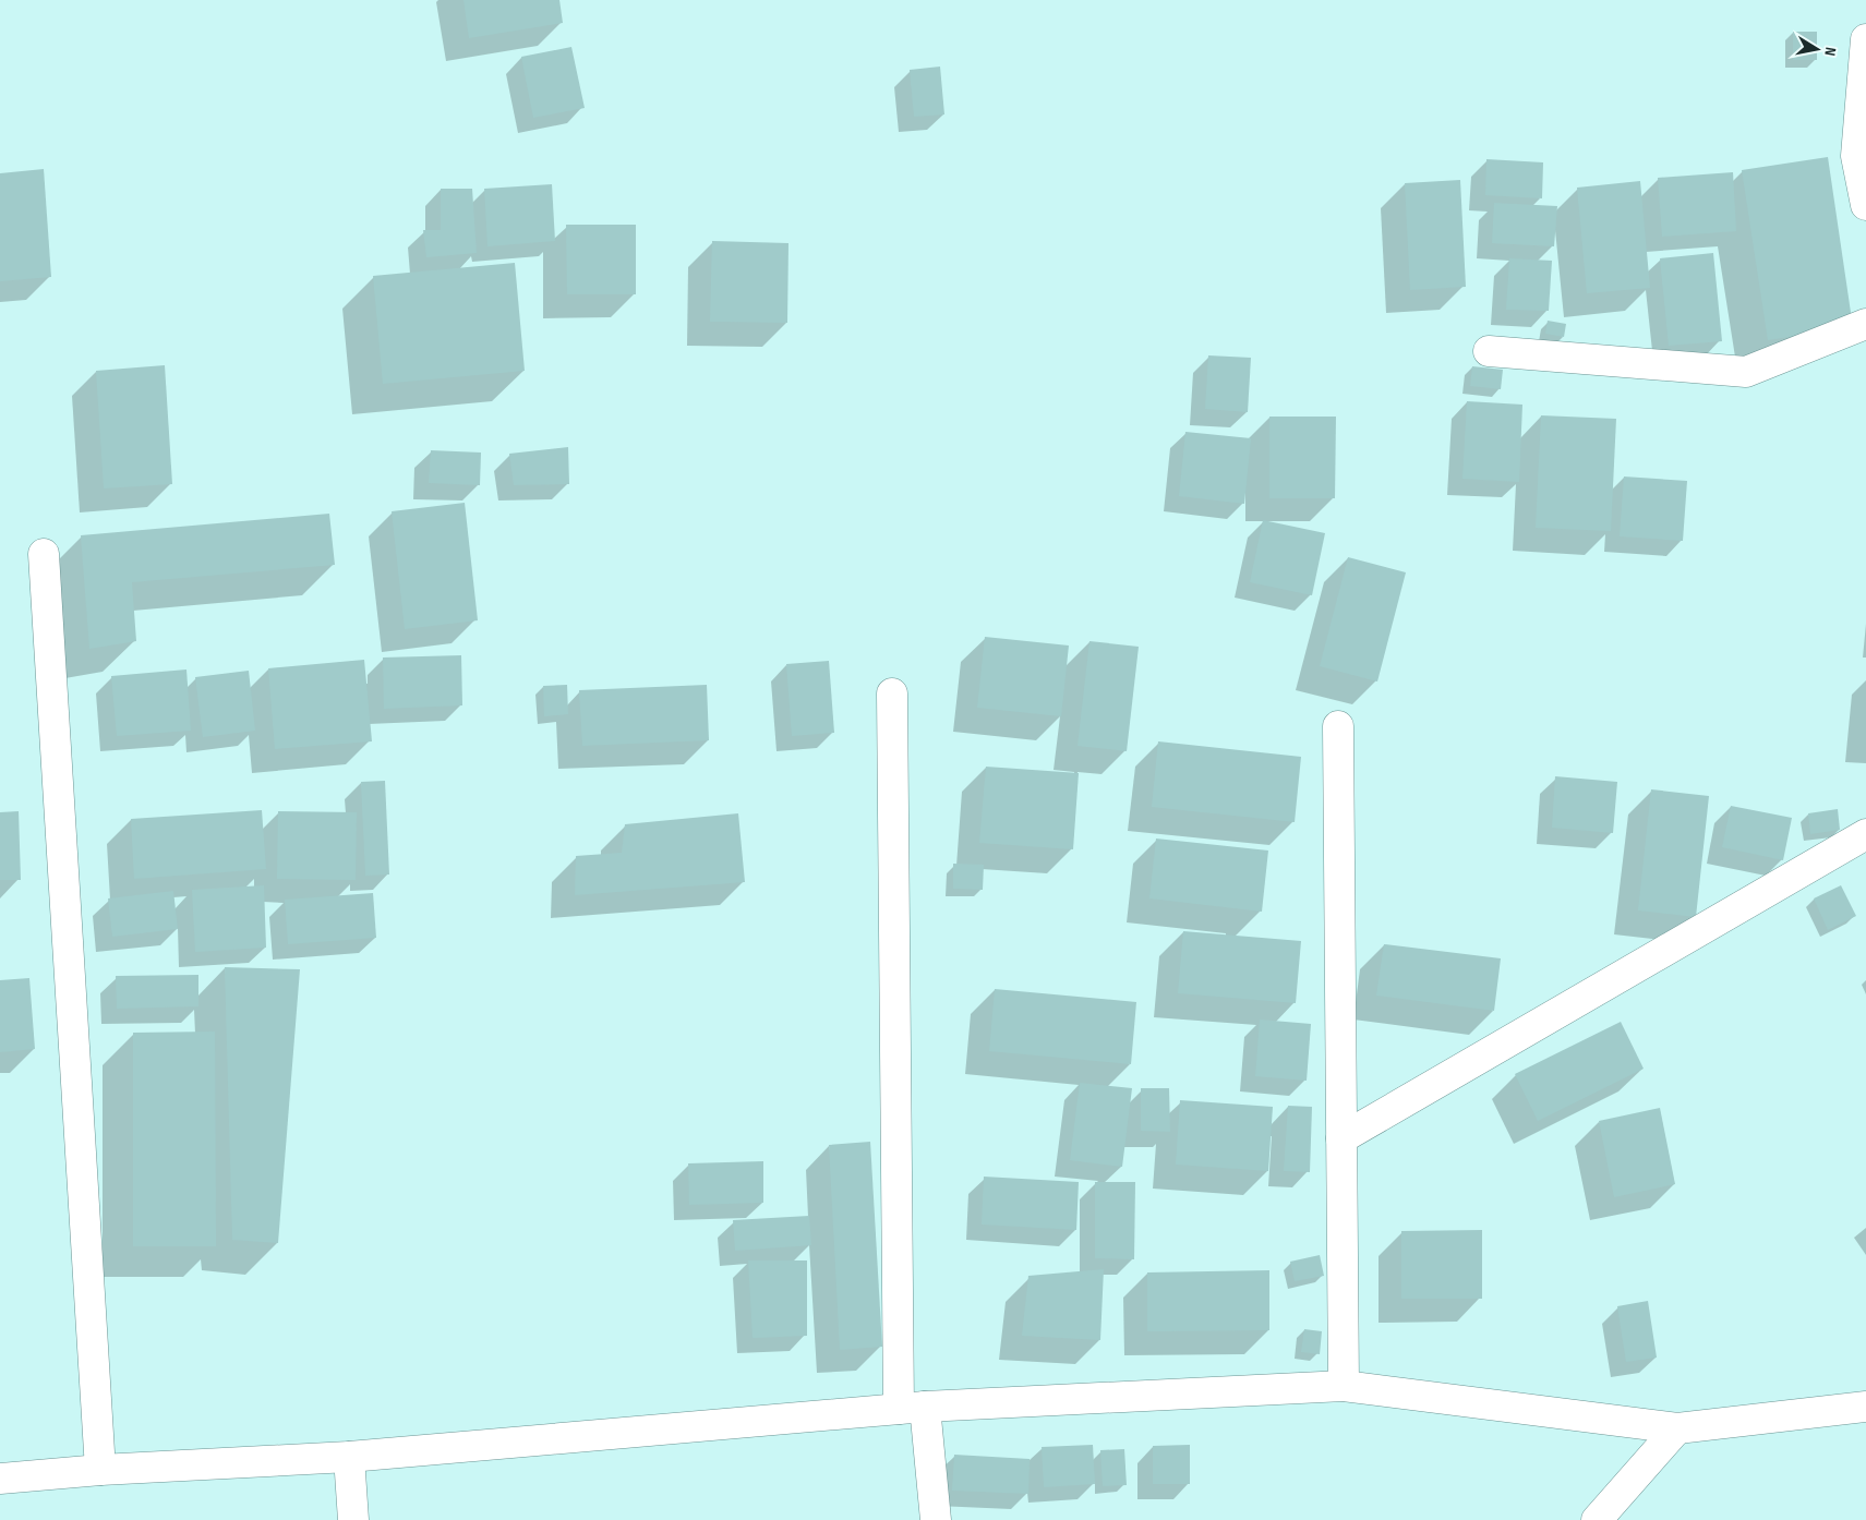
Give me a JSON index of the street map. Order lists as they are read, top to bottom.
{
  "north": "right"
}
